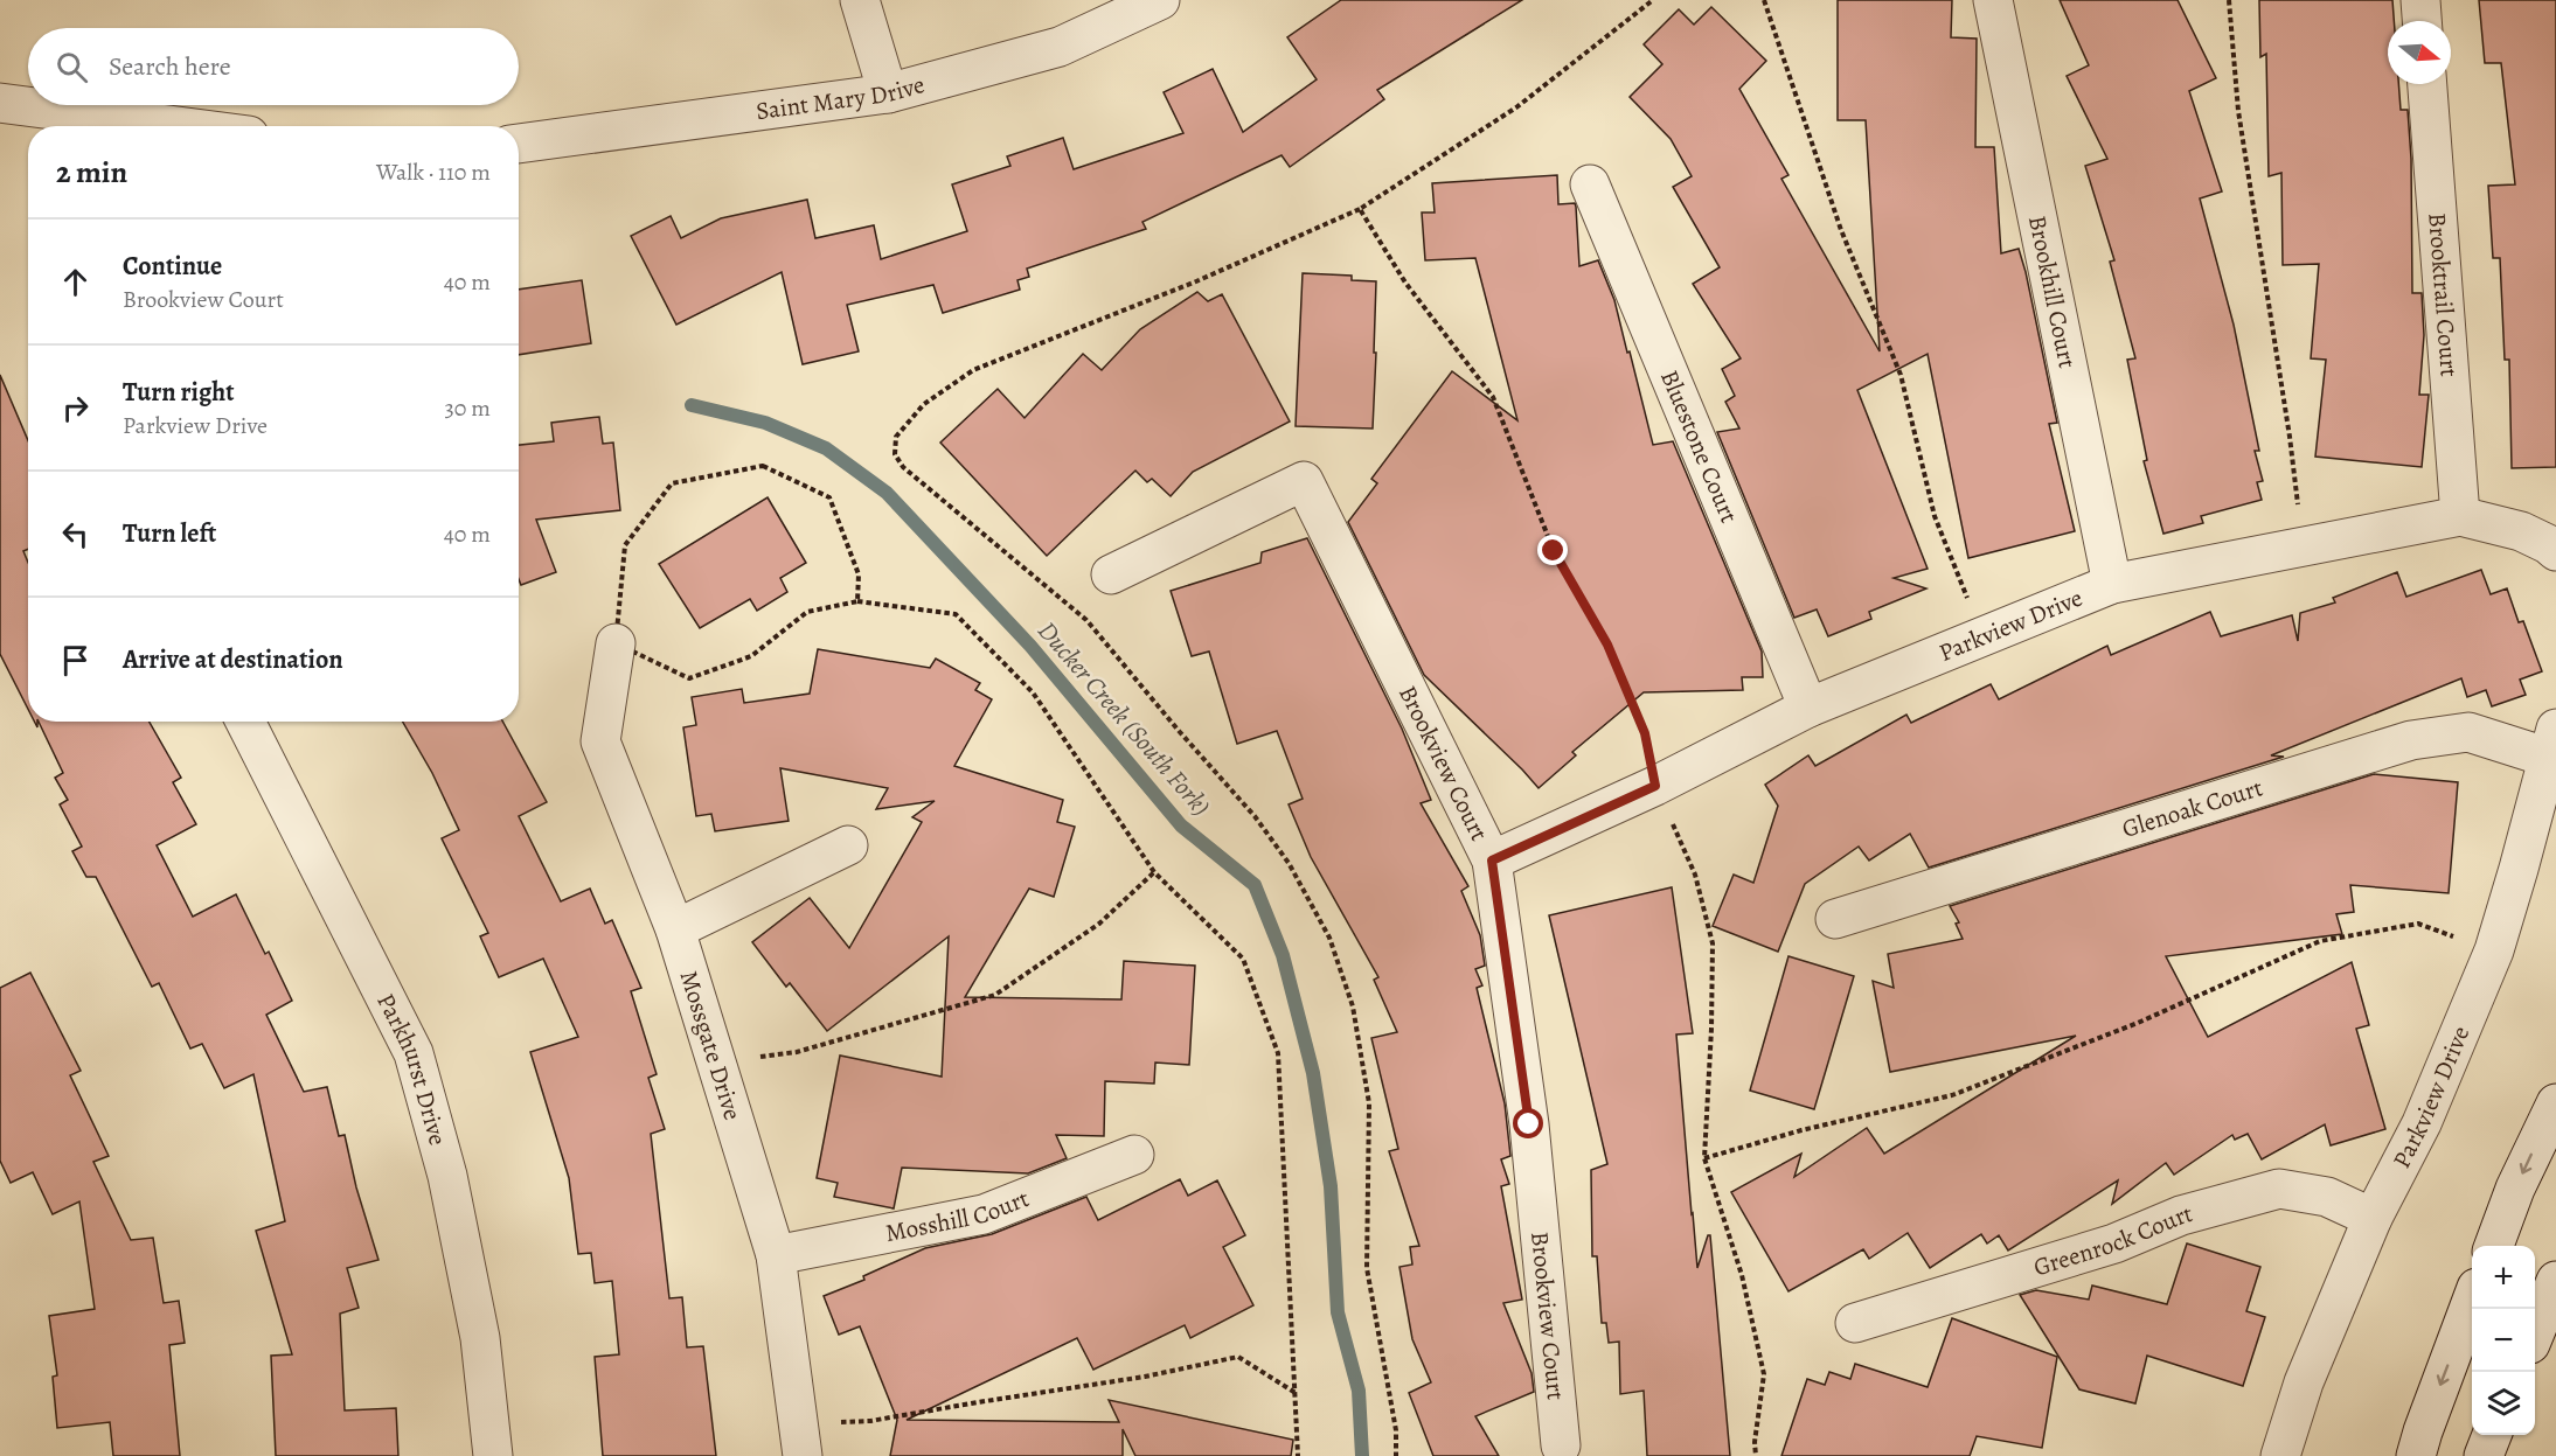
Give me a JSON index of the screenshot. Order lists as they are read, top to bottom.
{
  "streets": {
    "street": [
      "Saint Mary Drive",
      "Brookhill Court",
      "Brooktrail Court",
      "Bluestone Court",
      "Parkview Drive",
      "Brookview Court",
      "Glenoak Court",
      "Mossgate Drive",
      "Parkhurst Drive",
      "Mosshill Court",
      "Greenrock Court"
    ]
  },
  "crossings": [
    ["Brookhill Court", "Parkview Drive"],
    ["Brooktrail Court", "Parkview Drive"],
    ["Bluestone Court", "Parkview Drive"],
    ["Parkview Drive", "Brookview Court"],
    ["Parkview Drive", "Glenoak Court"],
    ["Parkview Drive", "Greenrock Court"],
    ["Mossgate Drive", "Mosshill Court"]
  ],
  "water": ["Ducker Creek (South Fork)"],
  "north": "right",
  "page": {
    "search": "Search here",
    "heading": ["2 min", "Walk · 110 m"],
    "list": [
      ["Continue", "Brookview Court", "40 m"],
      ["Turn right", "Parkview Drive", "30 m"],
      ["Turn left", "40 m"],
      "Arrive at destination"
    ],
    "map_buttons": ["+", "−"]
  }
}
